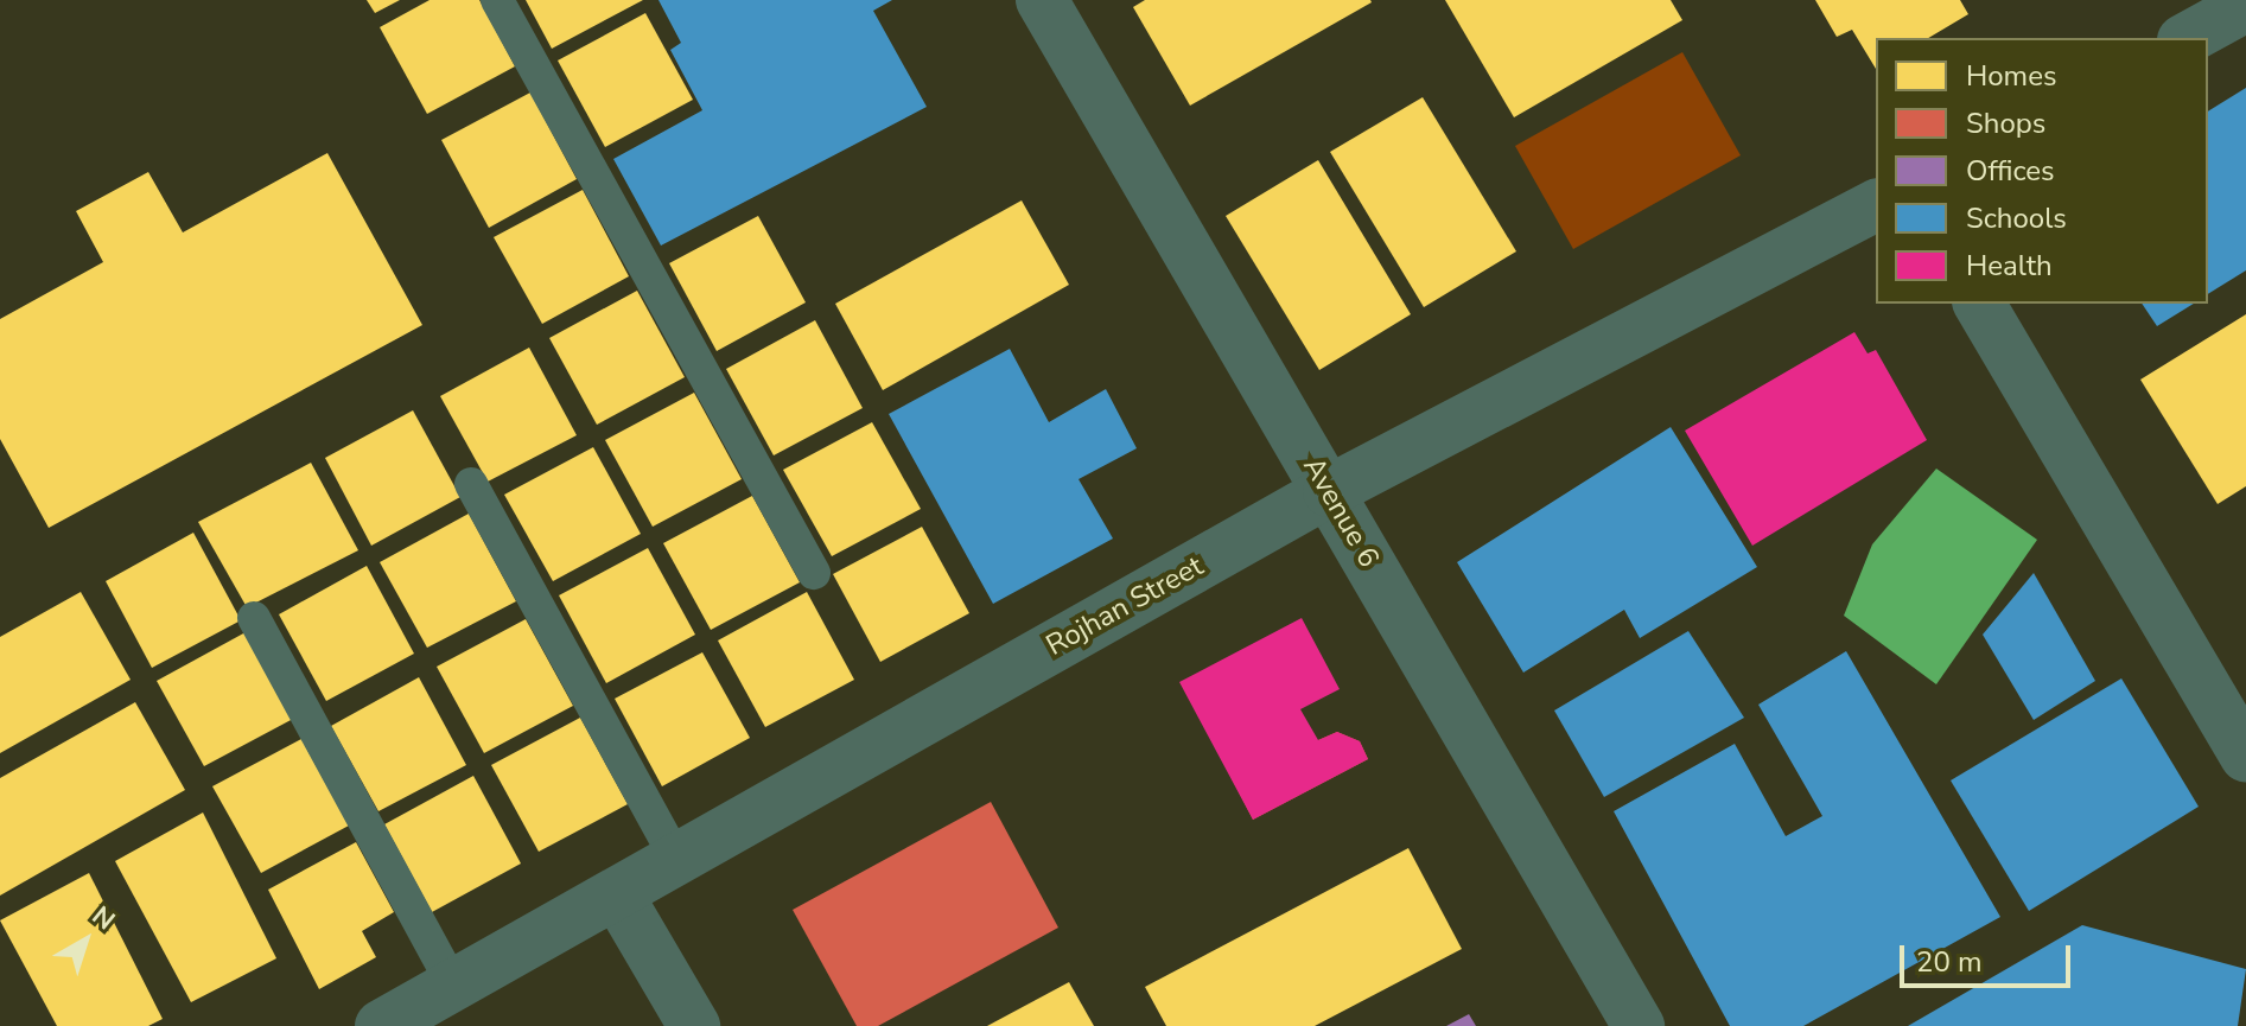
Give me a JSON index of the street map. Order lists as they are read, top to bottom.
{
  "streets": {
    "street": ["Avenue 6", "Rojhan Street"]
  },
  "crossings": [
    ["Avenue 6", "Rojhan Street"]
  ],
  "legend": [
    "Homes",
    "Shops",
    "Offices",
    "Schools",
    "Health"
  ],
  "scale_bar": "20 m",
  "north": "top right"
}
